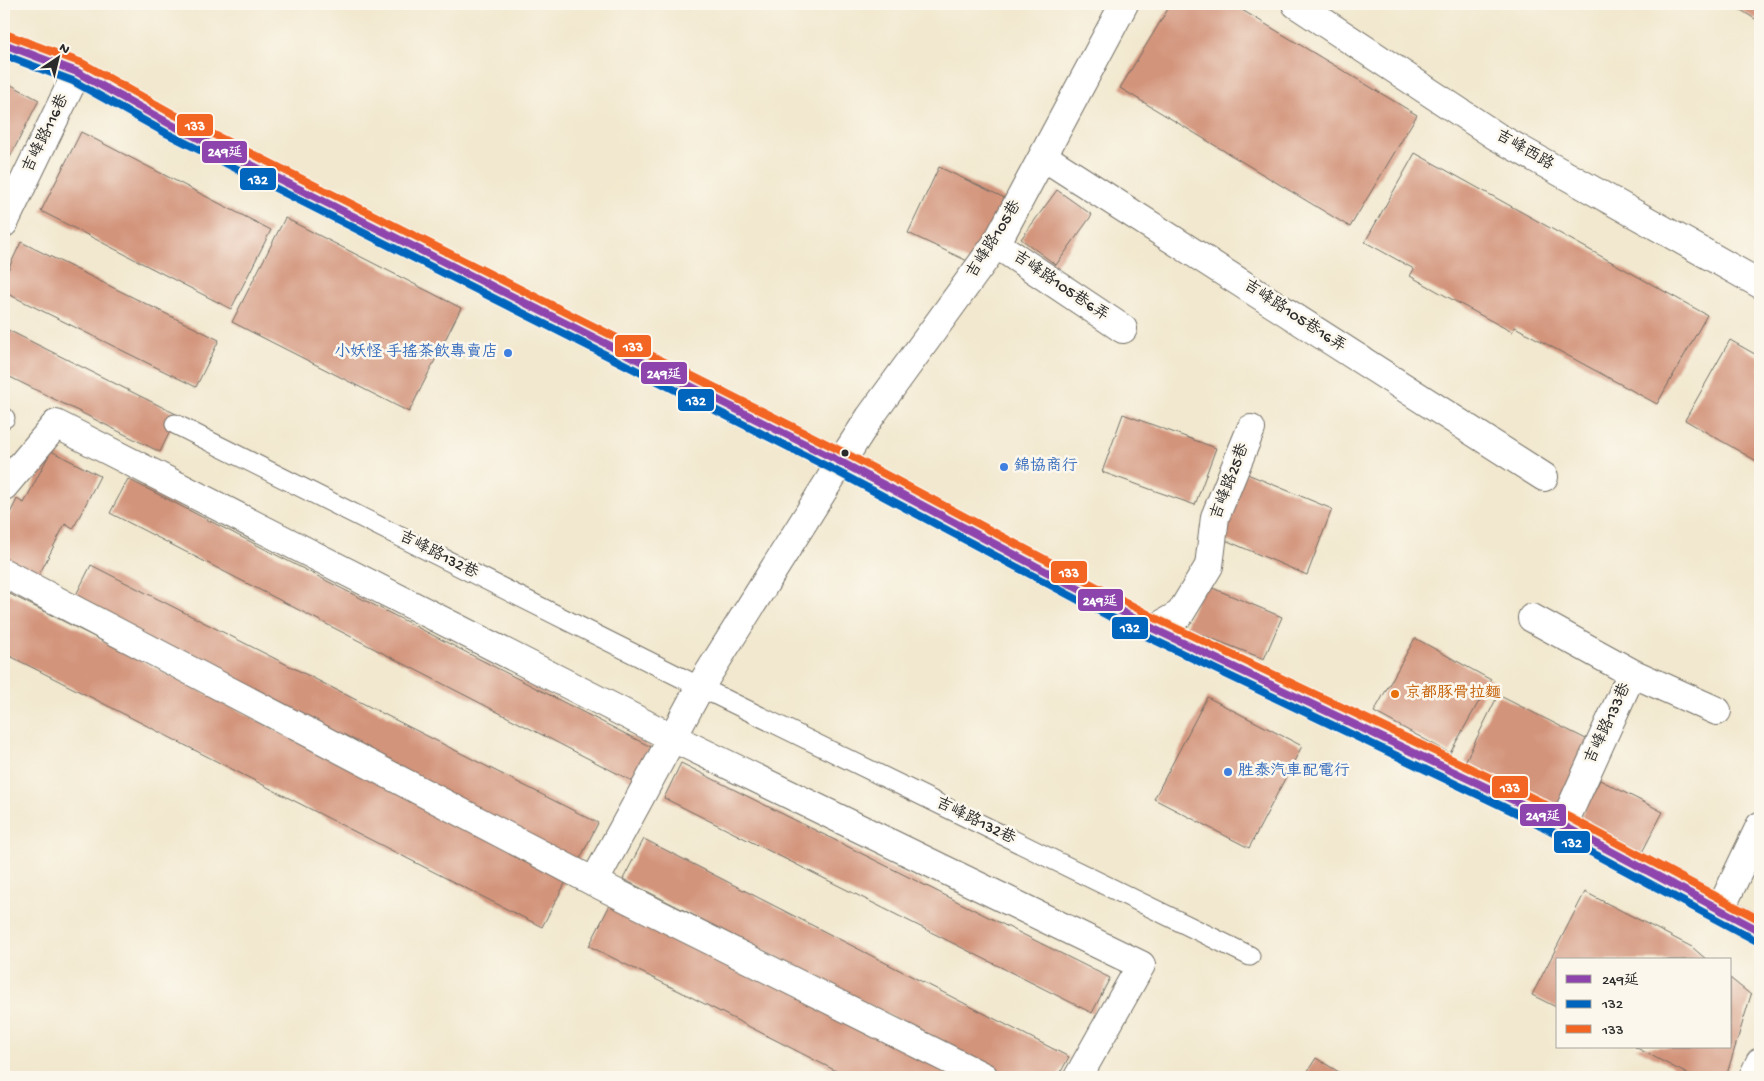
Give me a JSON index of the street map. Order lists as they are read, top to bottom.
{
  "streets": {
    "street": [
      "吉峰路116巷",
      "吉峰西路",
      "吉峰路105巷",
      "吉峰路105巷6弄",
      "吉峰路105巷16弄",
      "吉峰路25巷",
      "吉峰路133巷"
    ],
    "lane": ["吉峰路132巷"]
  },
  "crossings": [
    ["吉峰路105巷", "吉峰路105巷6弄"],
    ["吉峰路105巷", "吉峰路105巷16弄"]
  ],
  "places": [
    "小妖怪 手搖茶飲專賣店",
    "錦協商行",
    "京都豚骨拉麵",
    "胜泰汽車配電行"
  ],
  "lines": ["transit line 133", "transit line 249延", "transit line 132"],
  "legend": ["249延", "132", "133"],
  "north": "top right"
}
